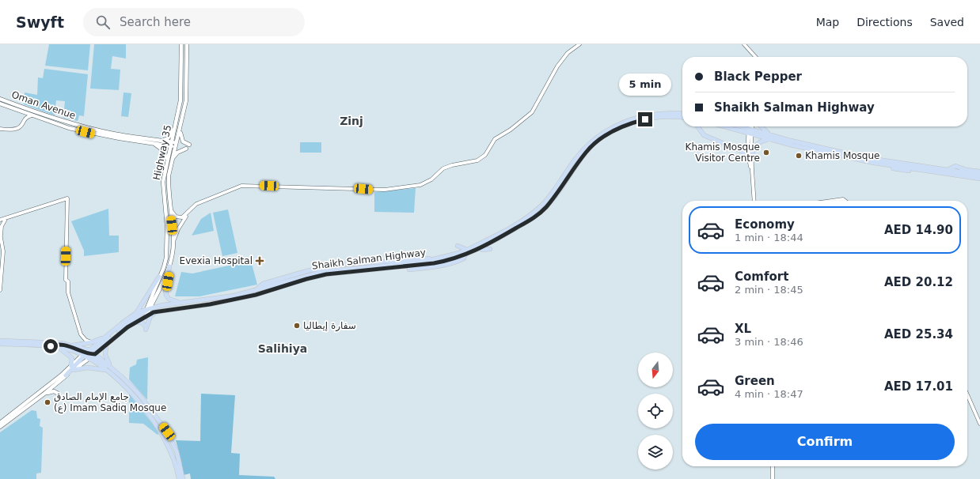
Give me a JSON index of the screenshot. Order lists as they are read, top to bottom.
{
  "streets": {
    "main road": ["Oman Avenue", "Highway 35", "Shaikh Salman Highway"]
  },
  "crossings": [
    ["Oman Avenue", "Highway 35"],
    ["Highway 35", "Shaikh Salman Highway"]
  ],
  "districts": ["Zinj", "Salihiya"],
  "places": {
    "other": [
      "Khamis Mosque Visitor Centre",
      "Khamis Mosque",
      "سفارة إيطاليا",
      "جامع الإمام الصادق (ع) Imam Sadiq Mosque"
    ],
    "health": ["Evexia Hospital"]
  },
  "north": "bottom",
  "page": {
    "header": "Swyft",
    "search": "Search here",
    "nav": ["Map", "Directions", "Saved"],
    "banner": ["Black Pepper", "Shaikh Salman Highway"],
    "bubble": "5 min",
    "list": [
      {
        "name": "Economy",
        "note": "1 min · 18:44",
        "value": "AED 14.90"
      },
      {
        "name": "Comfort",
        "note": "2 min · 18:45",
        "value": "AED 20.12"
      },
      {
        "name": "XL",
        "note": "3 min · 18:46",
        "value": "AED 25.34"
      },
      {
        "name": "Green",
        "note": "4 min · 18:47",
        "value": "AED 17.01"
      }
    ],
    "buttons": "Confirm"
  }
}
